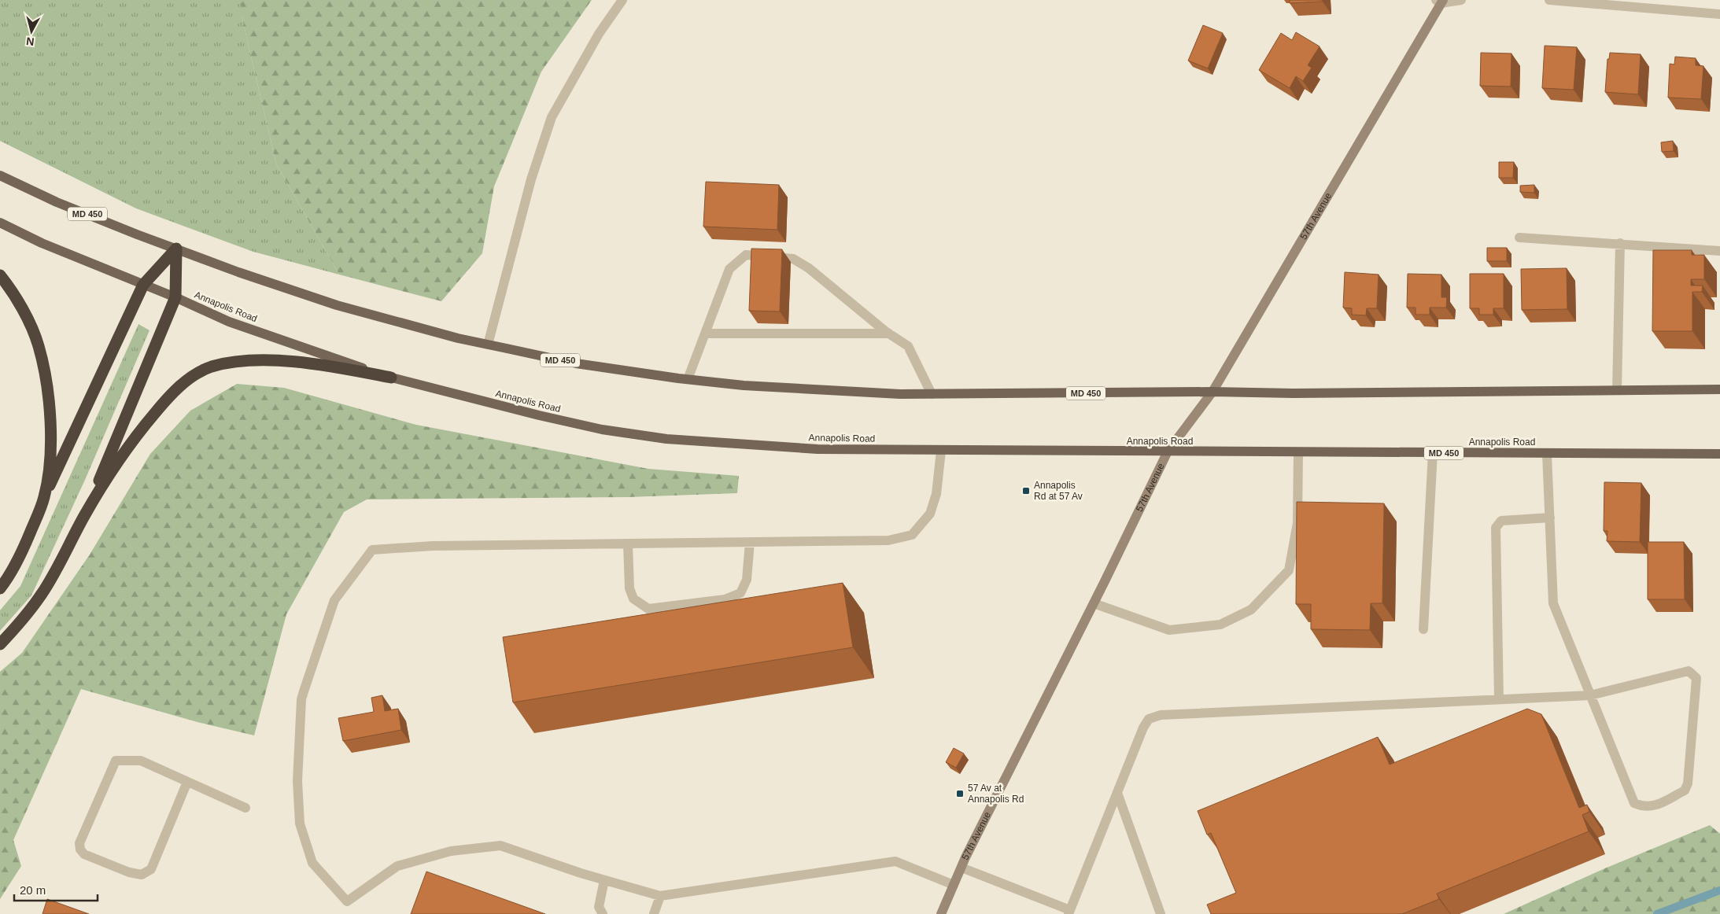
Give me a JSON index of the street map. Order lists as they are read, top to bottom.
{
  "streets": {
    "main road": ["MD 450", "Annapolis Road"],
    "street": ["57th Avenue"]
  },
  "crossings": [
    ["MD 450", "57th Avenue"],
    ["57th Avenue", "Annapolis Road"]
  ],
  "places": {
    "transit": ["Annapolis Rd at 57 Av", "57 Av at Annapolis Rd"]
  },
  "scale_bar": "20 m",
  "north": "bottom"
}
